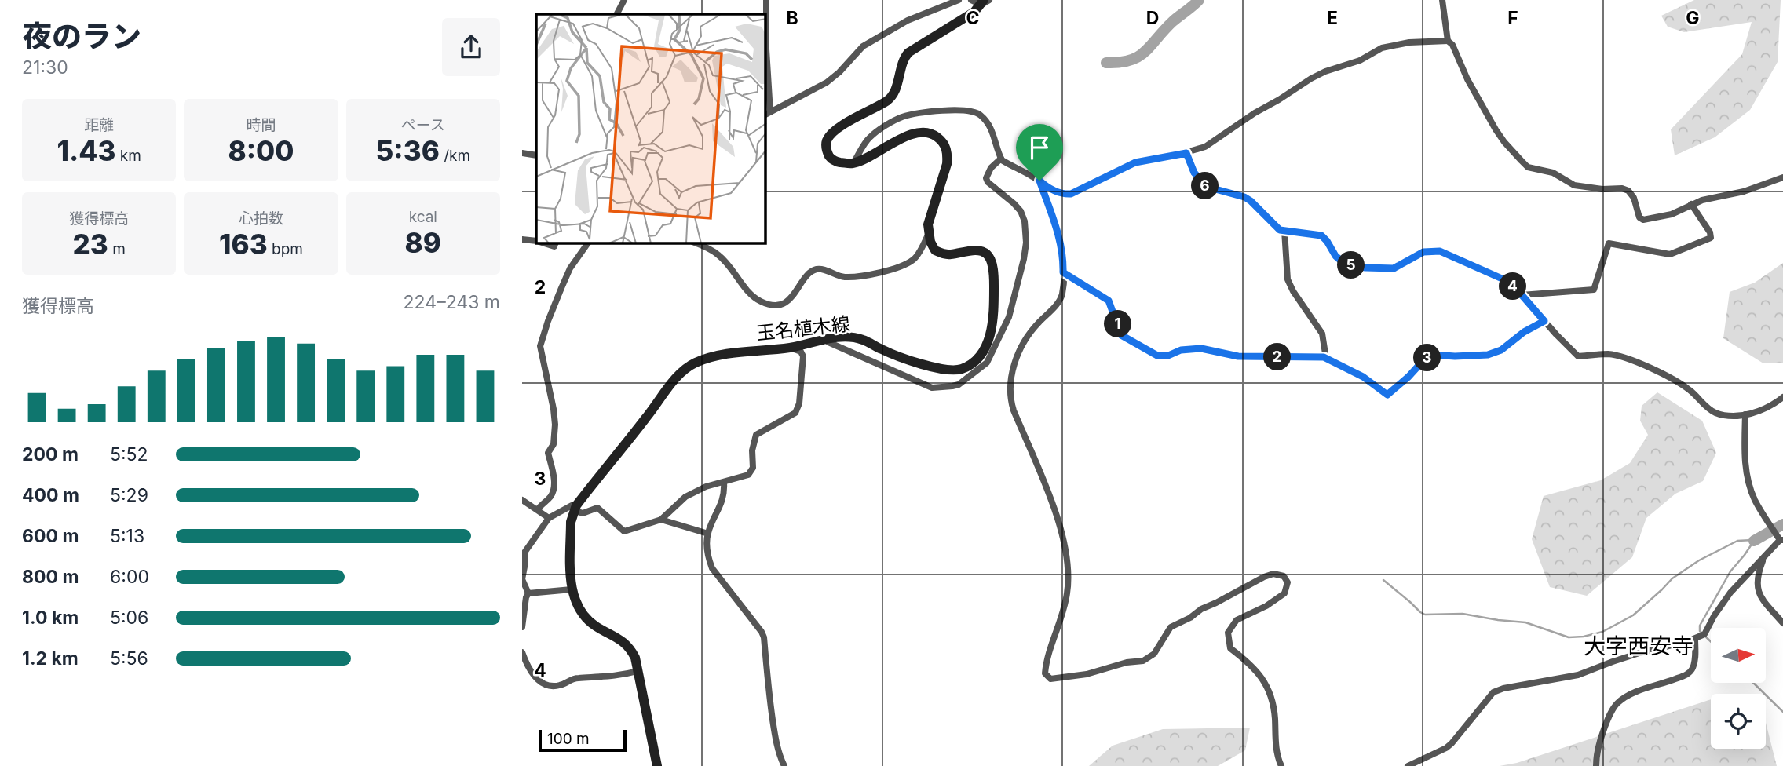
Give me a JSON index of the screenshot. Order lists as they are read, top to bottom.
{
  "streets": {
    "main road": ["玉名植木線"]
  },
  "districts": ["大字西安寺"],
  "scale_bar": "100 m",
  "north": "right",
  "page": {
    "heading": ["夜のラン", "21:30"],
    "stats": [
      ["距離", "1.43 km"],
      ["時間", "8:00"],
      ["ペース", "5:36 /km"],
      ["獲得標高", "23 m"],
      ["心拍数", "163 bpm"],
      ["kcal", "89"]
    ],
    "pins": [
      "6",
      "5",
      "4",
      "1",
      "2",
      "3"
    ],
    "chart": ["獲得標高", "224–243 m"],
    "list": [
      {
        "name": "200 m",
        "note": "5:52"
      },
      {
        "name": "400 m",
        "note": "5:29"
      },
      {
        "name": "600 m",
        "note": "5:13"
      },
      {
        "name": "800 m",
        "note": "6:00"
      },
      {
        "name": "1.0 km",
        "note": "5:06"
      },
      {
        "name": "1.2 km",
        "note": "5:56"
      }
    ],
    "scale": "100 m"
  },
  "grid": {
    "columns": [
      "B",
      "C",
      "D",
      "E",
      "F",
      "G"
    ],
    "rows": ["2", "3", "4"]
  }
}
